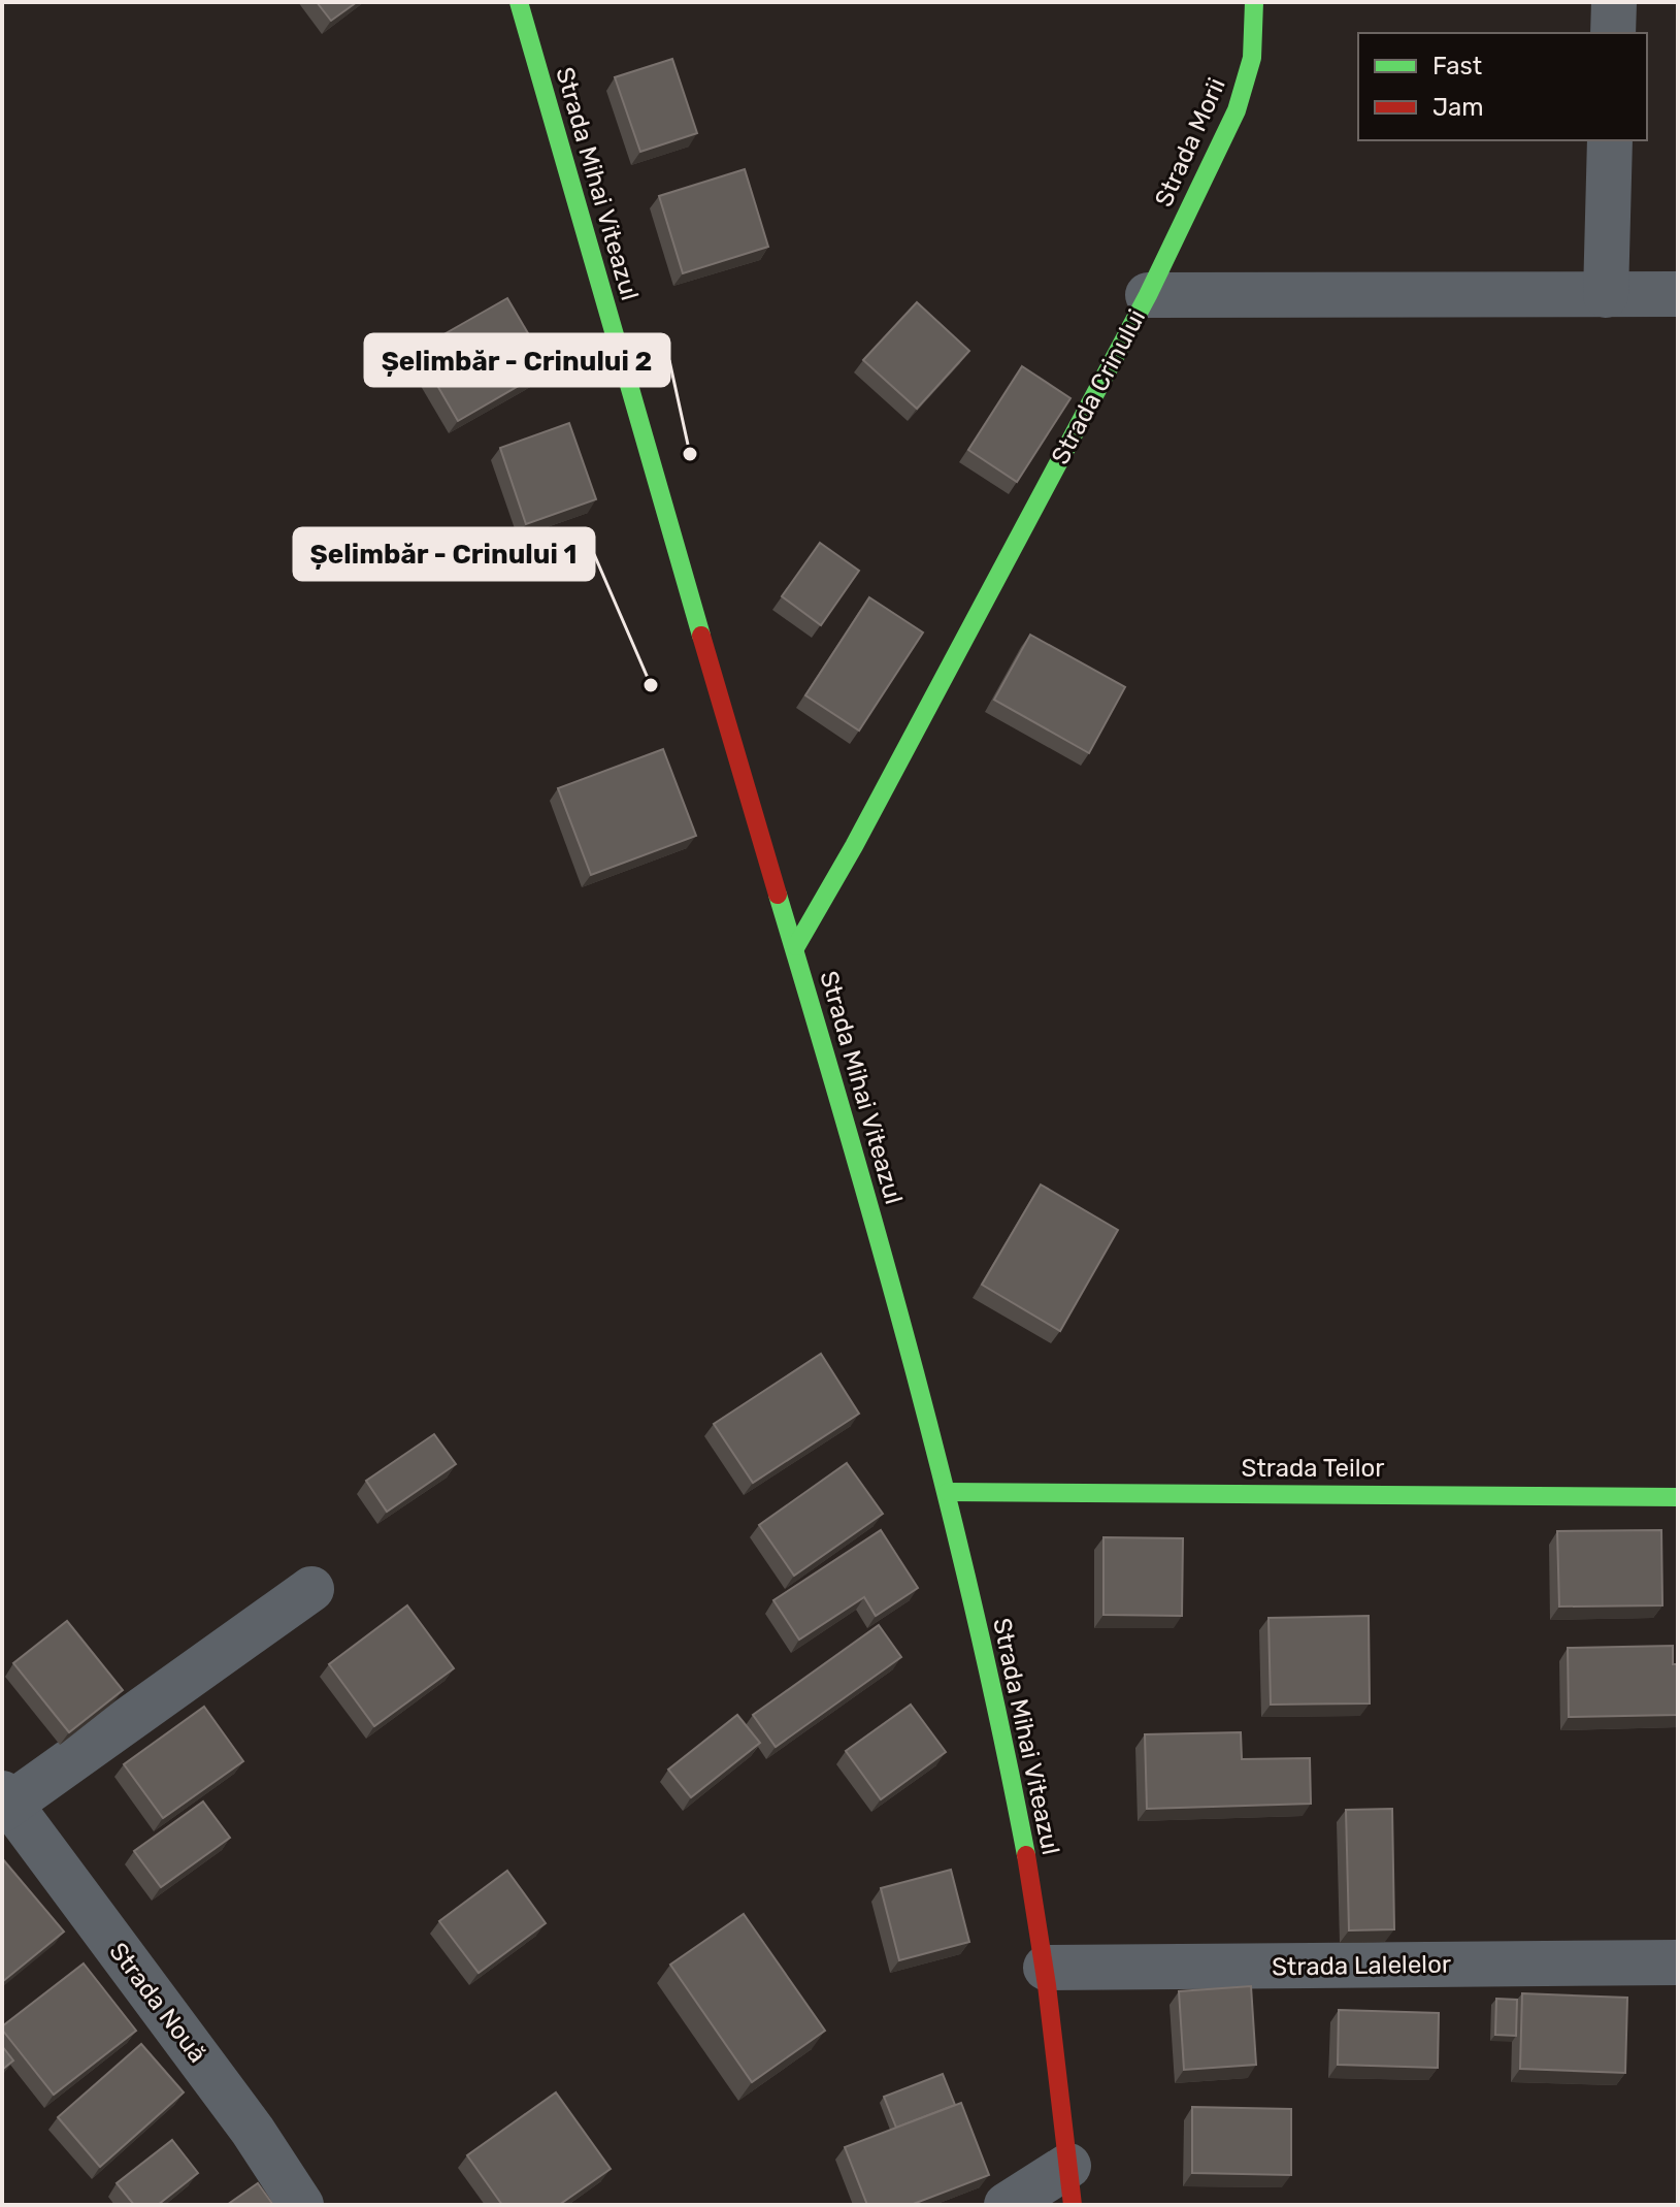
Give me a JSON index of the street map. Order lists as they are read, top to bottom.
{
  "streets": {
    "main road": [
      "Strada Morii",
      "Strada Mihai Viteazul",
      "Strada Crinului",
      "Strada Teilor"
    ],
    "street": ["Strada Lalelelor", "Strada Nouă"]
  },
  "crossings": [
    ["Strada Morii", "Strada Crinului"],
    ["Strada Mihai Viteazul", "Strada Crinului"],
    ["Strada Mihai Viteazul", "Strada Teilor"],
    ["Strada Mihai Viteazul", "Strada Lalelelor"]
  ],
  "places": ["Șelimbăr - Crinului 2", "Șelimbăr - Crinului 1"],
  "legend": ["Fast", "Jam"]
}
